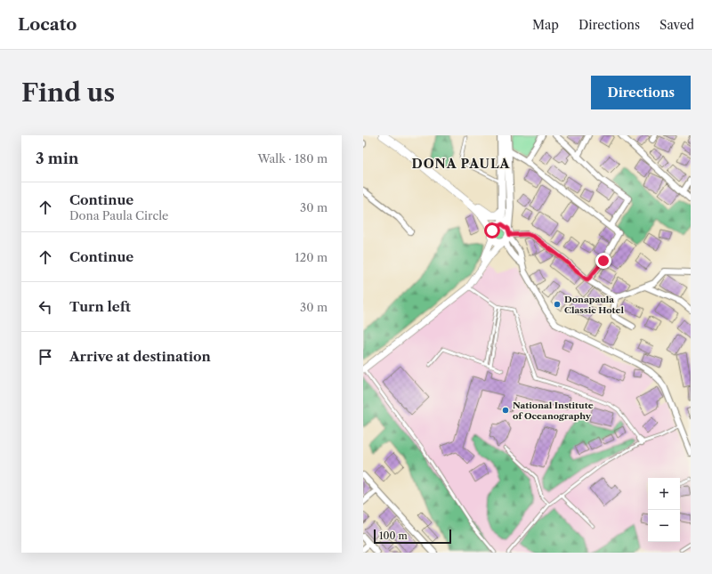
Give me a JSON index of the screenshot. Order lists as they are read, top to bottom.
{
  "districts": ["DONA PAULA"],
  "places": ["Donapaula Classic Hotel", "National Institute of Oceanography"],
  "scale_bar": "100 m",
  "page": {
    "header": "Locato",
    "nav": ["Map", "Directions", "Saved"],
    "buttons": "Directions",
    "title": "Find us",
    "heading": ["3 min", "Walk · 180 m"],
    "list": [
      ["Continue", "Dona Paula Circle", "30 m"],
      ["Continue", "120 m"],
      ["Turn left", "30 m"],
      "Arrive at destination"
    ],
    "map_buttons": ["+", "−"],
    "scale": "100 m"
  }
}
